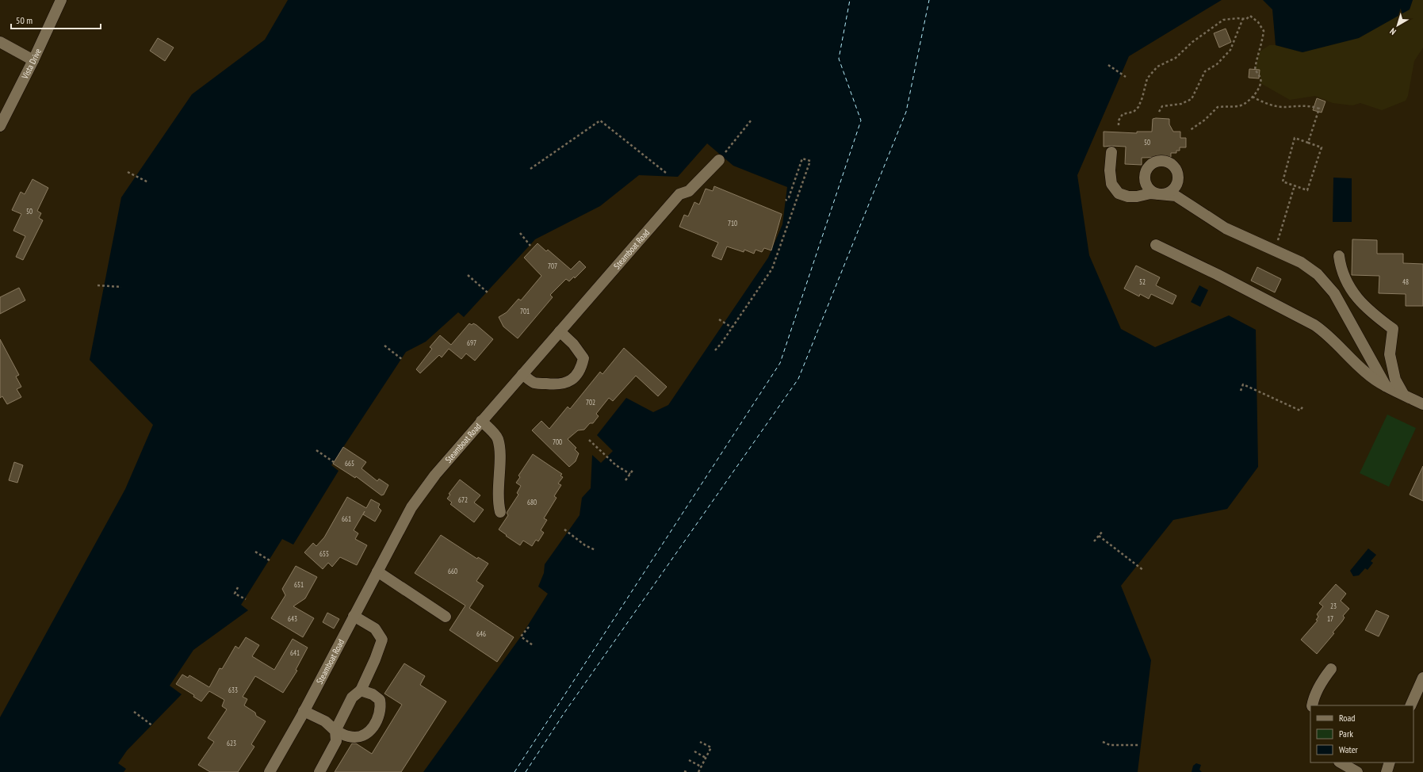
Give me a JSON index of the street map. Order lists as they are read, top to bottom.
{
  "streets": {
    "street": ["Vista Drive", "Steamboat Road"]
  },
  "house_numbers": [
    "50",
    "50",
    "710",
    "707",
    "52",
    "48",
    "701",
    "697",
    "702",
    "700",
    "665",
    "672",
    "680",
    "661",
    "655",
    "660",
    "651",
    "23",
    "643",
    "17",
    "646",
    "641",
    "633",
    "623"
  ],
  "legend": ["Road", "Park", "Water"],
  "scale_bar": "50 m",
  "north": "bottom left"
}
